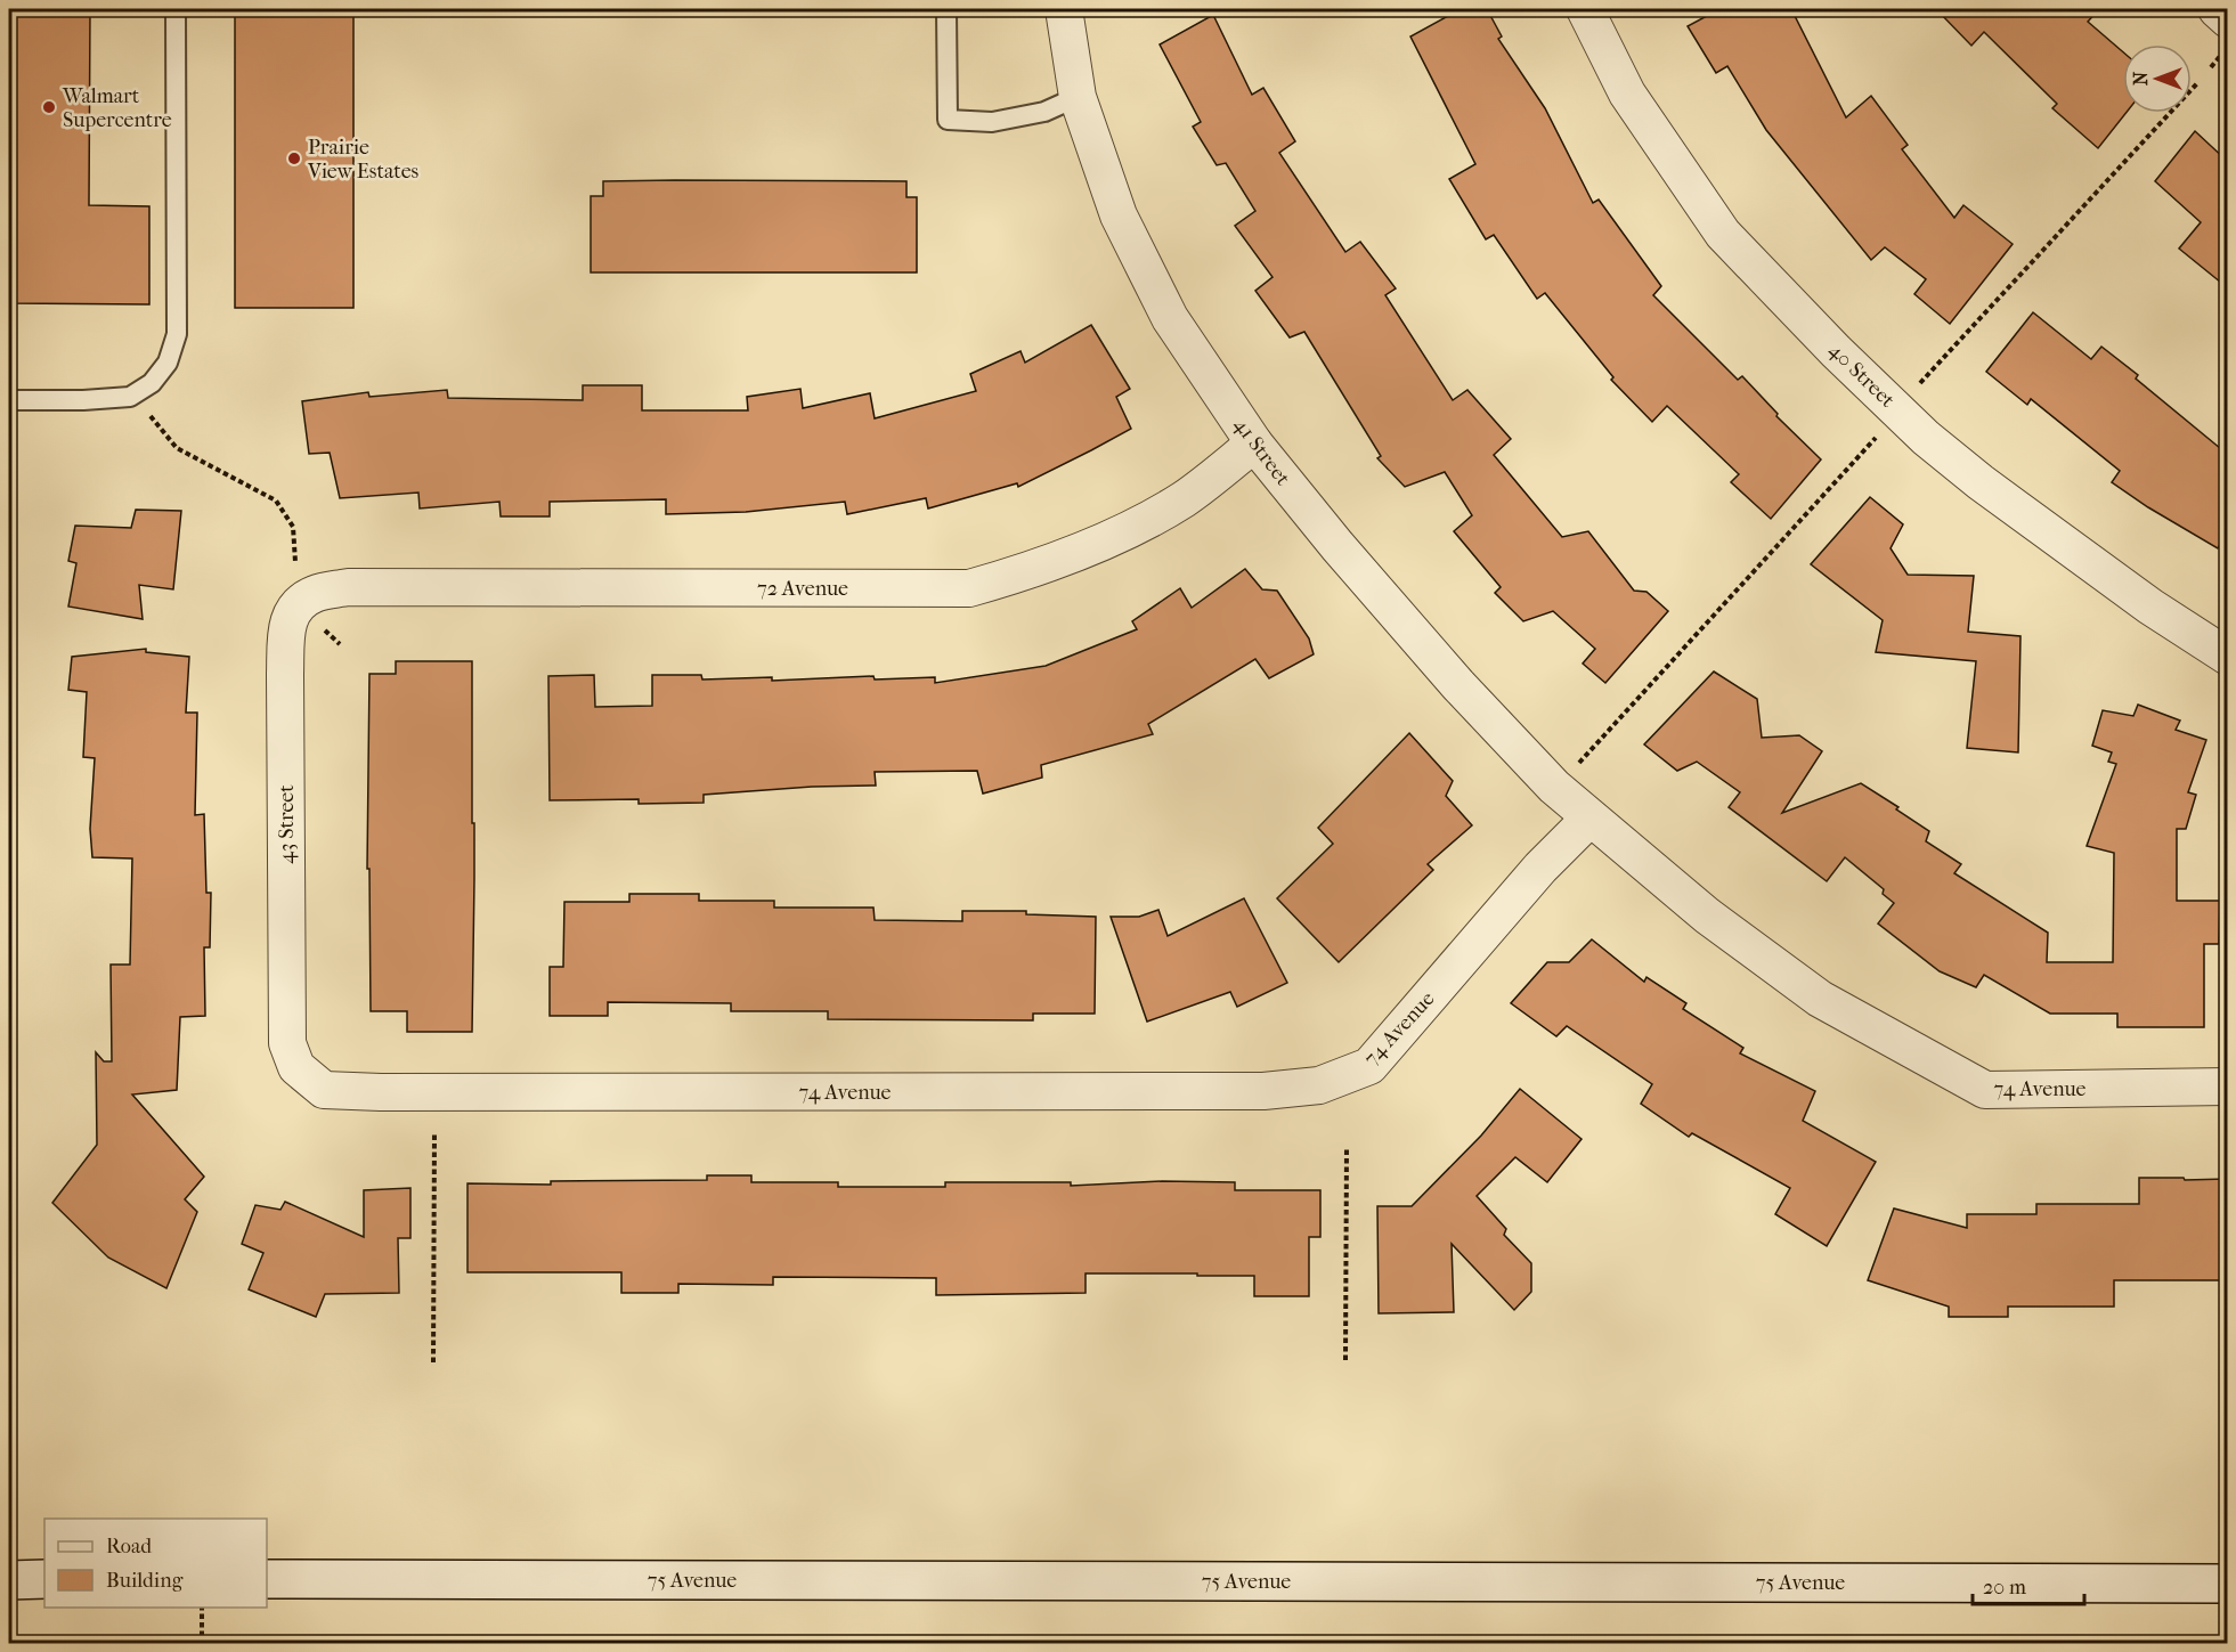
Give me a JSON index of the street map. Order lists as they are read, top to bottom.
{
  "streets": {
    "main road": ["75 Avenue"],
    "street": [
      "40 Street",
      "41 Street",
      "72 Avenue",
      "43 Street",
      "74 Avenue"
    ]
  },
  "crossings": [
    ["41 Street", "72 Avenue"],
    ["41 Street", "74 Avenue"],
    ["72 Avenue", "43 Street"],
    ["43 Street", "74 Avenue"]
  ],
  "places": ["Walmart Supercentre", "Prairie View Estates"],
  "legend": ["Road", "Building"],
  "scale_bar": "20 m",
  "north": "left"
}
